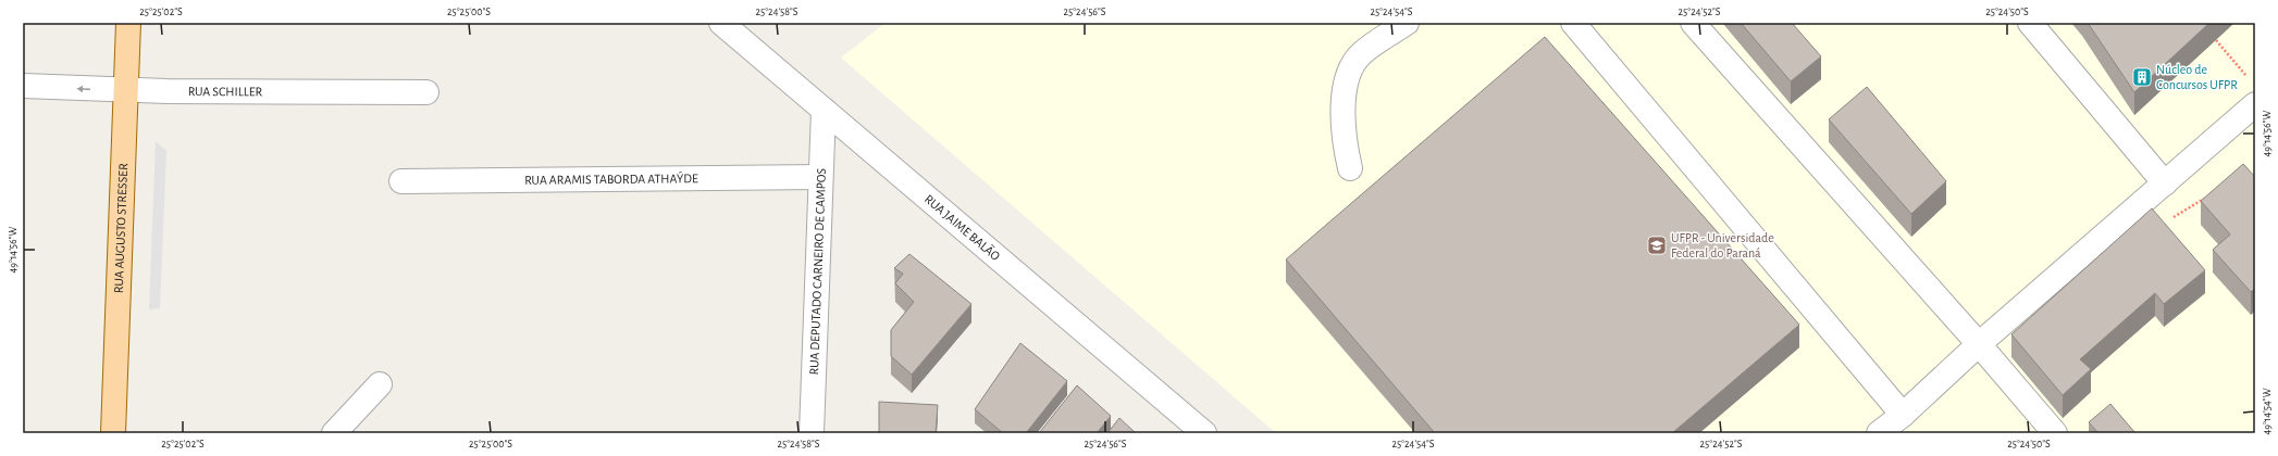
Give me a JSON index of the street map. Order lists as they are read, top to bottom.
{
  "streets": {
    "main road": ["RUA AUGUSTO STRESSER"],
    "street": [
      "RUA SCHILLER",
      "RUA ARAMIS TABORDA ATHAÝDE",
      "RUA JAIME BALÃO",
      "RUA DEPUTADO CARNEIRO DE CAMPOS"
    ]
  },
  "crossings": [
    ["RUA SCHILLER", "RUA AUGUSTO STRESSER"],
    ["RUA ARAMIS TABORDA ATHAÝDE", "RUA DEPUTADO CARNEIRO DE CAMPOS"],
    ["RUA JAIME BALÃO", "RUA DEPUTADO CARNEIRO DE CAMPOS"]
  ],
  "places": {
    "building": ["Núcleo de Concursos UFPR"],
    "school or university": ["UFPR - Universidade Federal do Paraná"]
  },
  "coordinates": [
    "25°25'02\"S",
    "25°25'00\"S",
    "25°24'58\"S",
    "25°24'56\"S",
    "25°24'54\"S",
    "25°24'52\"S",
    "25°24'50\"S",
    "49°14'56\"W",
    "49°14'54\"W"
  ]
}
